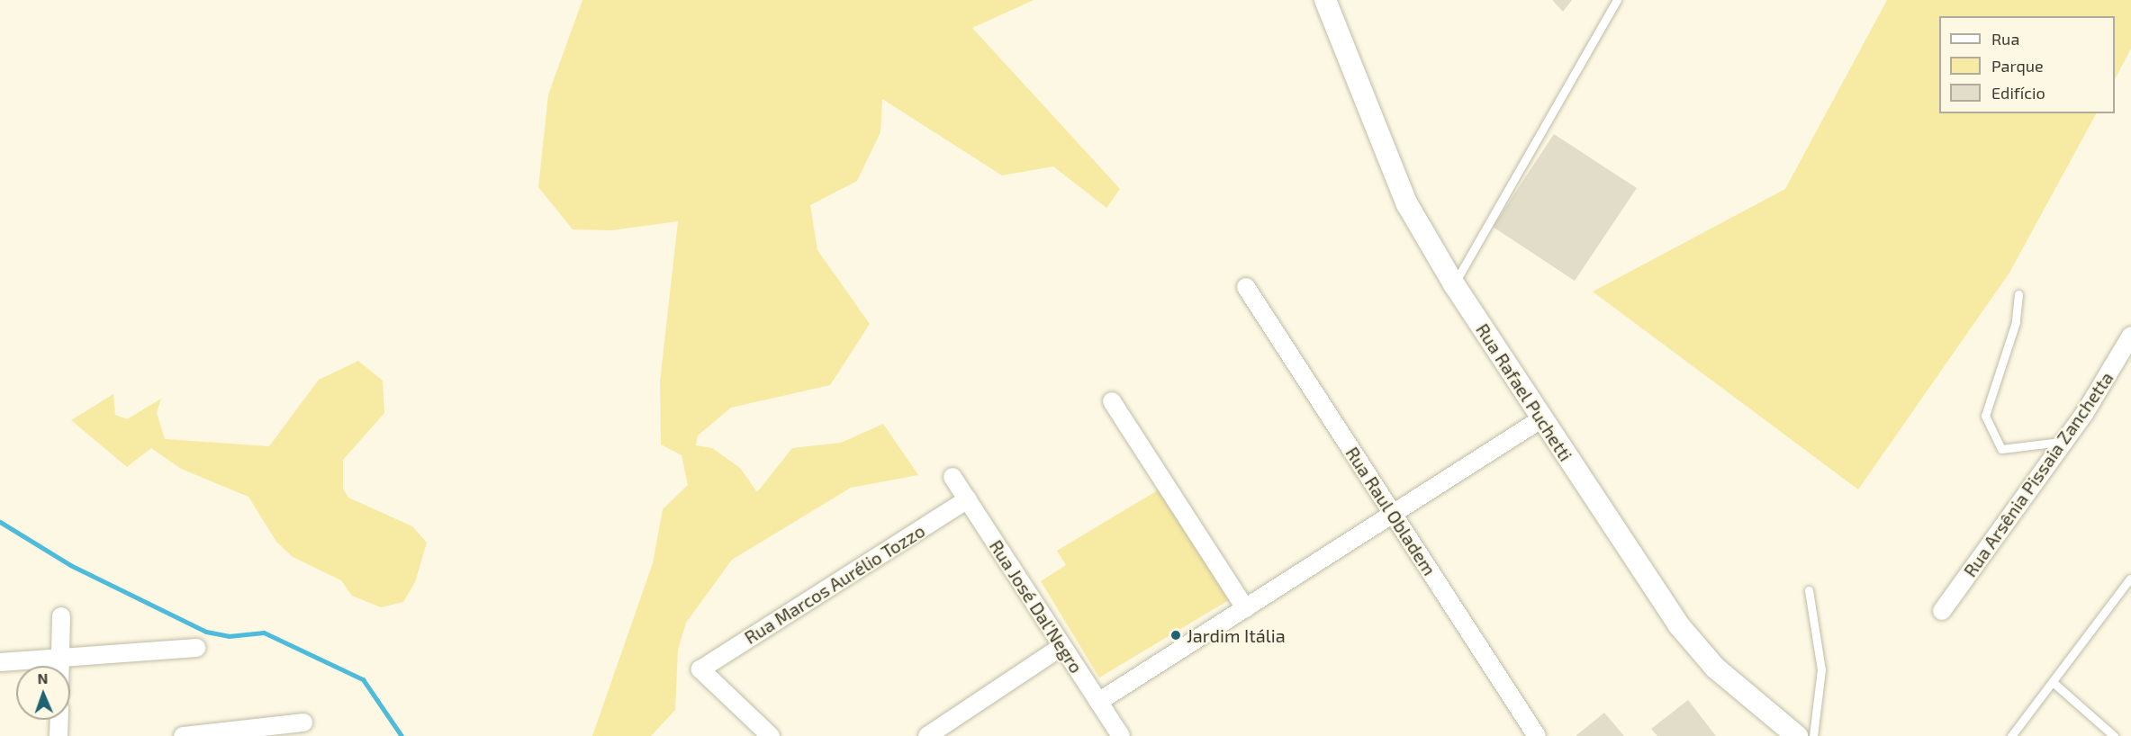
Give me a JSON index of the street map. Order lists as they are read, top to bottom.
{
  "streets": {
    "street": [
      "Rua Rafael Puchetti",
      "Rua Arsênia Pissaia Zanchetta",
      "Rua Raul Obladem",
      "Rua Marcos Aurélio Tozzo",
      "Rua José Dal'Negro"
    ]
  },
  "crossings": [
    ["Rua Marcos Aurélio Tozzo", "Rua José Dal'Negro"]
  ],
  "places": ["Jardim Itália"],
  "legend": ["Rua", "Parque", "Edifício"],
  "north": "top"
}
